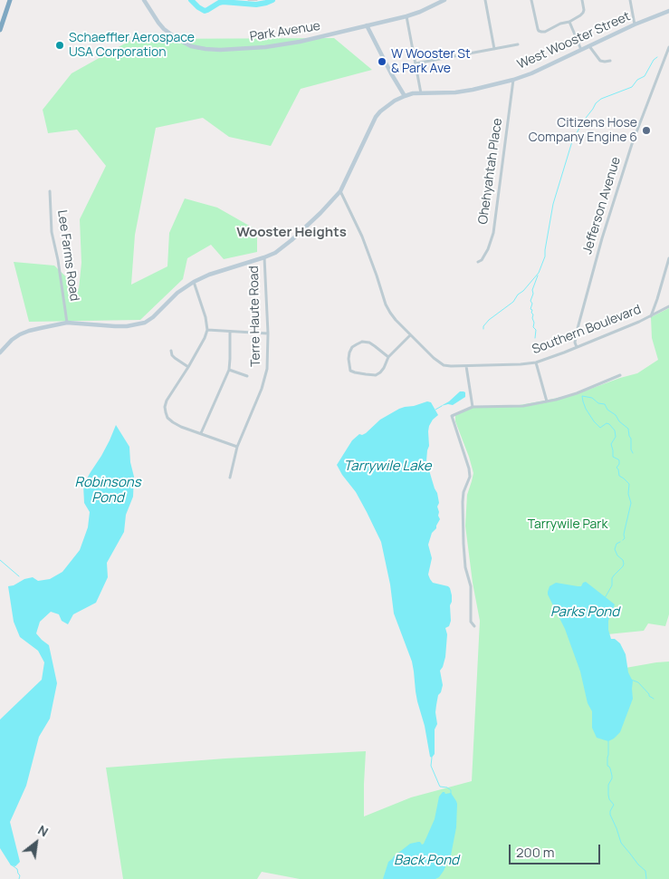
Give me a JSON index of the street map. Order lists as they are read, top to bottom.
{
  "streets": {
    "main road": ["Park Avenue", "West Wooster Street"],
    "street": [
      "Ohehyahtah Place",
      "Jefferson Avenue",
      "Lee Farms Road",
      "Terre Haute Road",
      "Southern Boulevard"
    ]
  },
  "crossings": [
    ["West Wooster Street", "Ohehyahtah Place"],
    ["Jefferson Avenue", "Southern Boulevard"]
  ],
  "districts": ["Wooster Heights"],
  "water": [
    "Tarrywile Lake",
    "Robinsons Pond",
    "Parks Pond",
    "Back Pond"
  ],
  "parks": ["Tarrywile Park"],
  "places": ["Schaeffler Aerospace USA Corporation", "W Wooster St & Park Ave", "Citizens Hose Company Engine 6"],
  "scale_bar": "200 m",
  "north": "top right"
}
